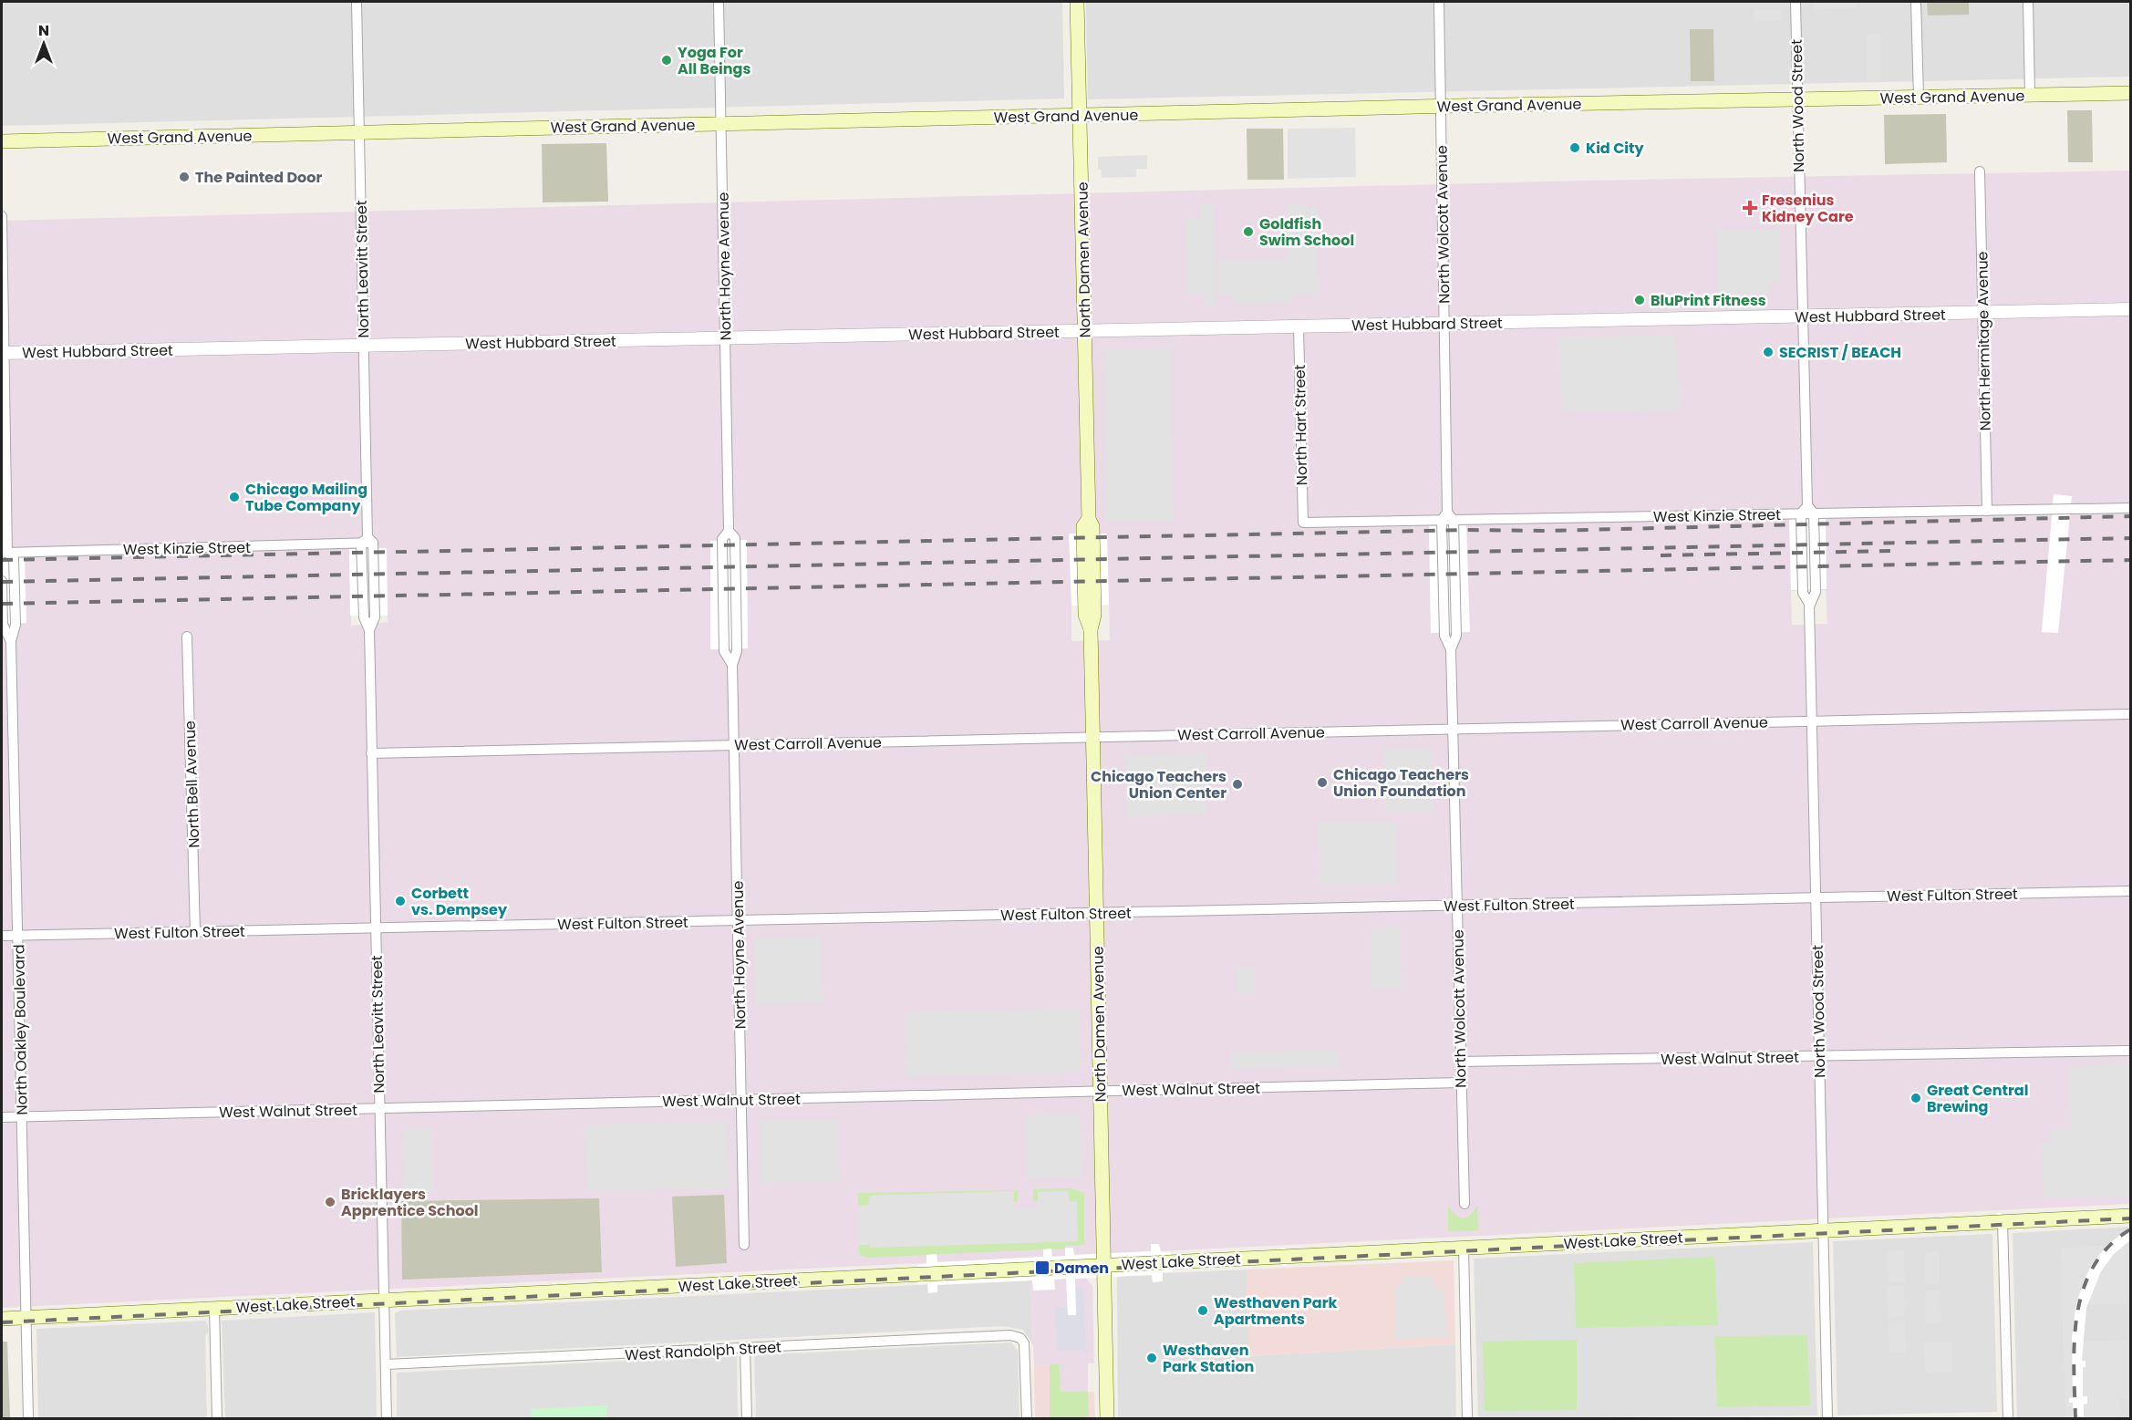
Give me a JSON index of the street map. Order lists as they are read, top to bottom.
{
  "streets": {
    "main road": ["West Grand Avenue", "North Damen Avenue", "West Lake Street"],
    "street": [
      "North Wood Street",
      "North Wolcott Avenue",
      "North Hoyne Avenue",
      "North Leavitt Street",
      "West Hubbard Street",
      "North Hermitage Avenue",
      "North Hart Street",
      "West Kinzie Street",
      "West Carroll Avenue",
      "North Bell Avenue",
      "West Fulton Street",
      "North Oakley Boulevard",
      "West Walnut Street",
      "West Randolph Street"
    ]
  },
  "crossings": [
    ["West Grand Avenue", "North Wood Street"],
    ["West Grand Avenue", "North Wolcott Avenue"],
    ["West Grand Avenue", "North Damen Avenue"],
    ["West Grand Avenue", "North Hoyne Avenue"],
    ["West Grand Avenue", "North Leavitt Street"],
    ["North Wood Street", "West Hubbard Street"],
    ["North Wood Street", "West Kinzie Street"],
    ["North Wood Street", "West Carroll Avenue"],
    ["North Wood Street", "West Fulton Street"],
    ["North Wood Street", "West Walnut Street"],
    ["North Wood Street", "West Lake Street"],
    ["North Wolcott Avenue", "West Hubbard Street"],
    ["North Wolcott Avenue", "West Kinzie Street"],
    ["North Wolcott Avenue", "West Carroll Avenue"],
    ["North Wolcott Avenue", "West Fulton Street"],
    ["North Wolcott Avenue", "West Walnut Street"],
    ["North Damen Avenue", "West Hubbard Street"],
    ["North Damen Avenue", "West Carroll Avenue"],
    ["North Damen Avenue", "West Fulton Street"],
    ["North Damen Avenue", "West Walnut Street"],
    ["North Damen Avenue", "West Lake Street"],
    ["North Hoyne Avenue", "West Hubbard Street"],
    ["North Hoyne Avenue", "West Carroll Avenue"],
    ["North Hoyne Avenue", "West Fulton Street"],
    ["North Hoyne Avenue", "West Walnut Street"],
    ["North Leavitt Street", "West Hubbard Street"],
    ["North Leavitt Street", "West Kinzie Street"],
    ["North Leavitt Street", "West Carroll Avenue"],
    ["North Leavitt Street", "West Fulton Street"],
    ["North Leavitt Street", "West Walnut Street"],
    ["North Leavitt Street", "West Lake Street"],
    ["North Leavitt Street", "West Randolph Street"],
    ["West Hubbard Street", "North Hermitage Avenue"],
    ["West Hubbard Street", "North Hart Street"],
    ["West Hubbard Street", "North Oakley Boulevard"],
    ["North Hermitage Avenue", "West Kinzie Street"],
    ["North Hart Street", "West Kinzie Street"],
    ["West Kinzie Street", "North Oakley Boulevard"],
    ["North Bell Avenue", "West Fulton Street"],
    ["West Fulton Street", "North Oakley Boulevard"],
    ["North Oakley Boulevard", "West Walnut Street"],
    ["North Oakley Boulevard", "West Lake Street"]
  ],
  "places": {
    "other": [
      "Yoga For All Beings",
      "Kid City",
      "The Painted Door",
      "Goldfish Swim School",
      "BluPrint Fitness",
      "SECRIST / BEACH",
      "Chicago Mailing Tube Company",
      "Chicago Teachers Union Foundation",
      "Chicago Teachers Union Center",
      "Corbett vs. Dempsey",
      "Great Central Brewing",
      "Bricklayers Apprentice School",
      "Westhaven Park Apartments",
      "Westhaven Park Station"
    ],
    "health": ["Fresenius Kidney Care"],
    "transit": ["Damen"]
  },
  "north": "top"
}
